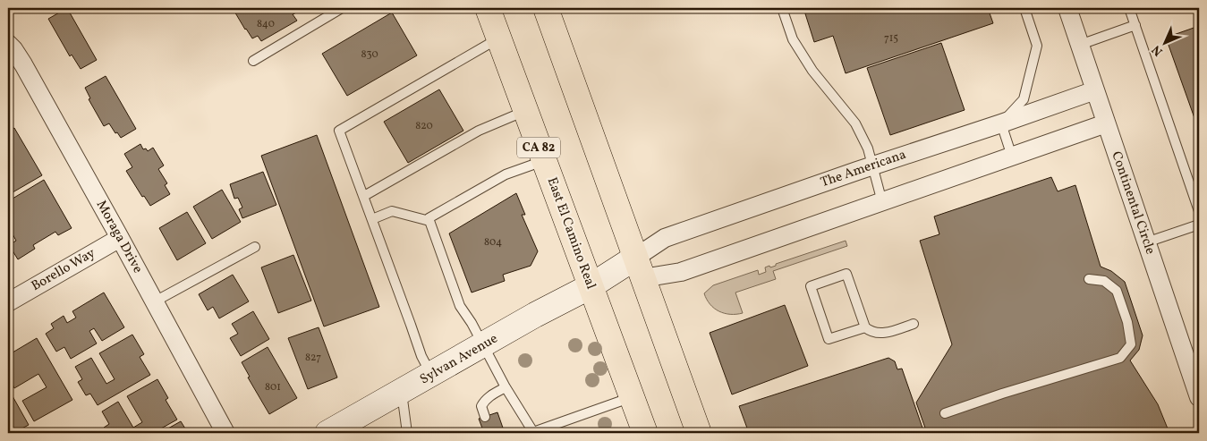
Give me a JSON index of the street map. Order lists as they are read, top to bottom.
{
  "streets": {
    "main road": ["CA 82", "East El Camino Real"],
    "street": [
      "The Americana",
      "Continental Circle",
      "Moraga Drive",
      "Borello Way",
      "Sylvan Avenue"
    ]
  },
  "crossings": [
    ["The Americana", "Continental Circle"],
    ["The Americana", "Sylvan Avenue"],
    ["East El Camino Real", "Sylvan Avenue"],
    ["Moraga Drive", "Borello Way"]
  ],
  "house_numbers": [
    "840",
    "715",
    "830",
    "820",
    "804",
    "827",
    "801"
  ],
  "north": "bottom left"
}
